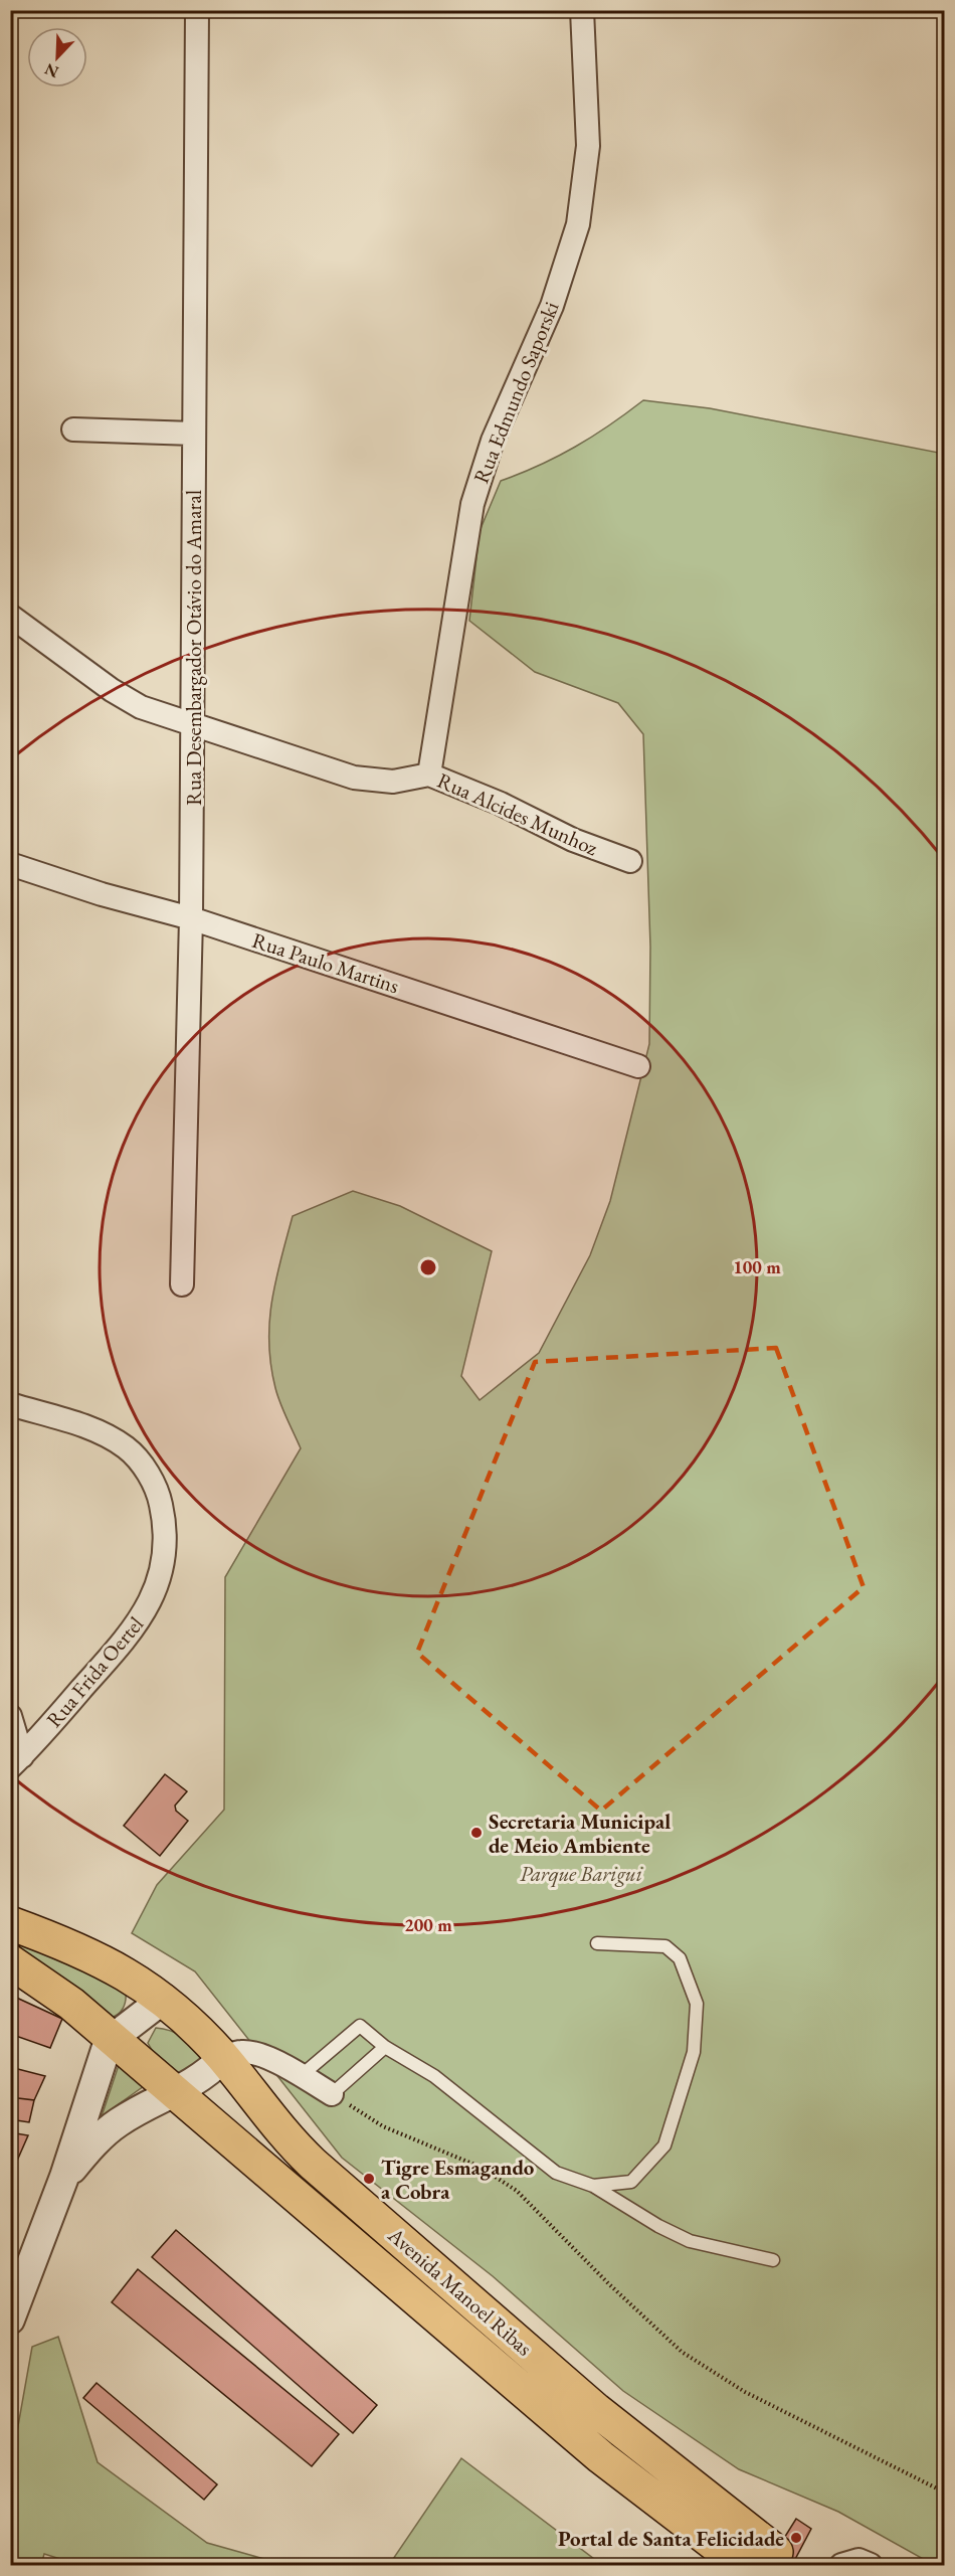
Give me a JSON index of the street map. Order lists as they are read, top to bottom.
{
  "streets": {
    "main road": ["Avenida Manoel Ribas"],
    "street": [
      "Rua Edmundo Saporski",
      "Rua Desembargador Otávio do Amaral",
      "Rua Alcides Munhoz",
      "Rua Paulo Martins",
      "Rua Frida Oertel"
    ]
  },
  "crossings": [
    ["Rua Edmundo Saporski", "Rua Alcides Munhoz"],
    ["Rua Desembargador Otávio do Amaral", "Rua Alcides Munhoz"],
    ["Rua Desembargador Otávio do Amaral", "Rua Paulo Martins"]
  ],
  "parks": ["Parque Barigui"],
  "places": ["Secretaria Municipal de Meio Ambiente", "Tigre Esmagando a Cobra", "Portal de Santa Felicidade"],
  "north": "bottom left",
  "rings": ["100 m", "200 m"]
}
